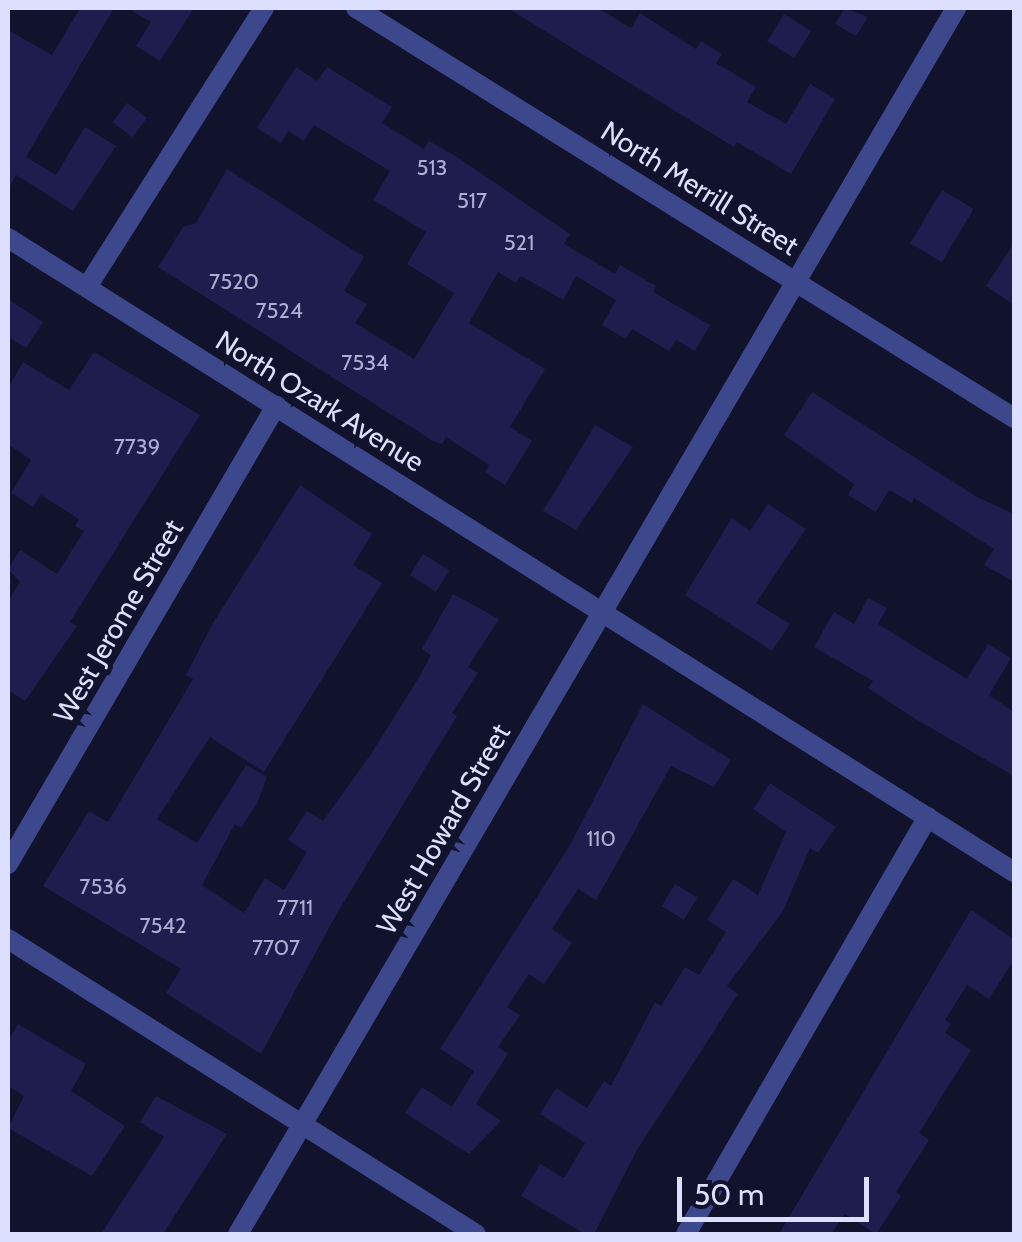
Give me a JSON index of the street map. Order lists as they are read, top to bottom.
{
  "streets": {
    "street": [
      "North Merrill Street",
      "North Ozark Avenue",
      "West Jerome Street",
      "West Howard Street"
    ]
  },
  "crossings": [
    ["North Merrill Street", "West Howard Street"],
    ["North Ozark Avenue", "West Jerome Street"],
    ["North Ozark Avenue", "West Howard Street"]
  ],
  "house_numbers": [
    "513",
    "517",
    "521",
    "7520",
    "7524",
    "7534",
    "7739",
    "110",
    "7536",
    "7711",
    "7542",
    "7707"
  ],
  "scale_bar": "50 m"
}
